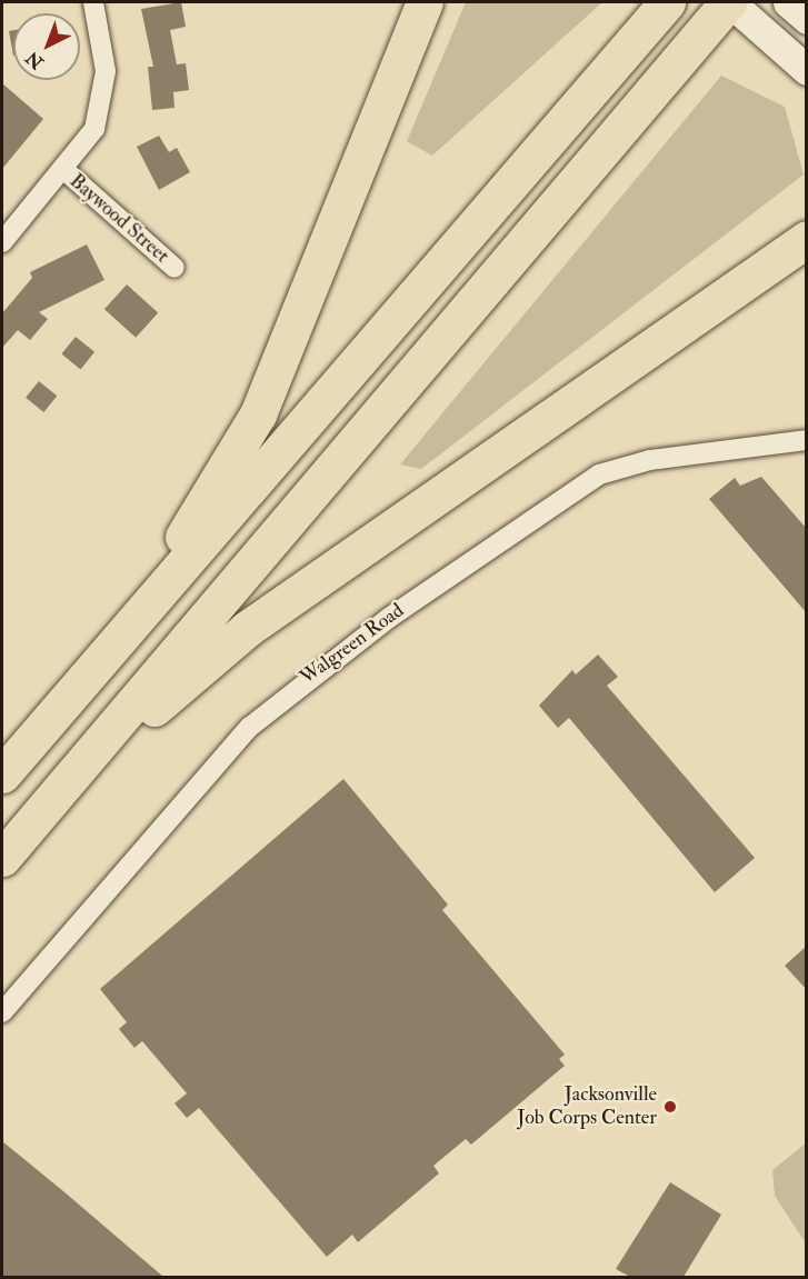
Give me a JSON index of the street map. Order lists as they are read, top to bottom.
{
  "streets": {
    "street": ["Baywood Street", "Walgreen Road"]
  },
  "places": ["Jacksonville Job Corps Center"],
  "north": "bottom left"
}
